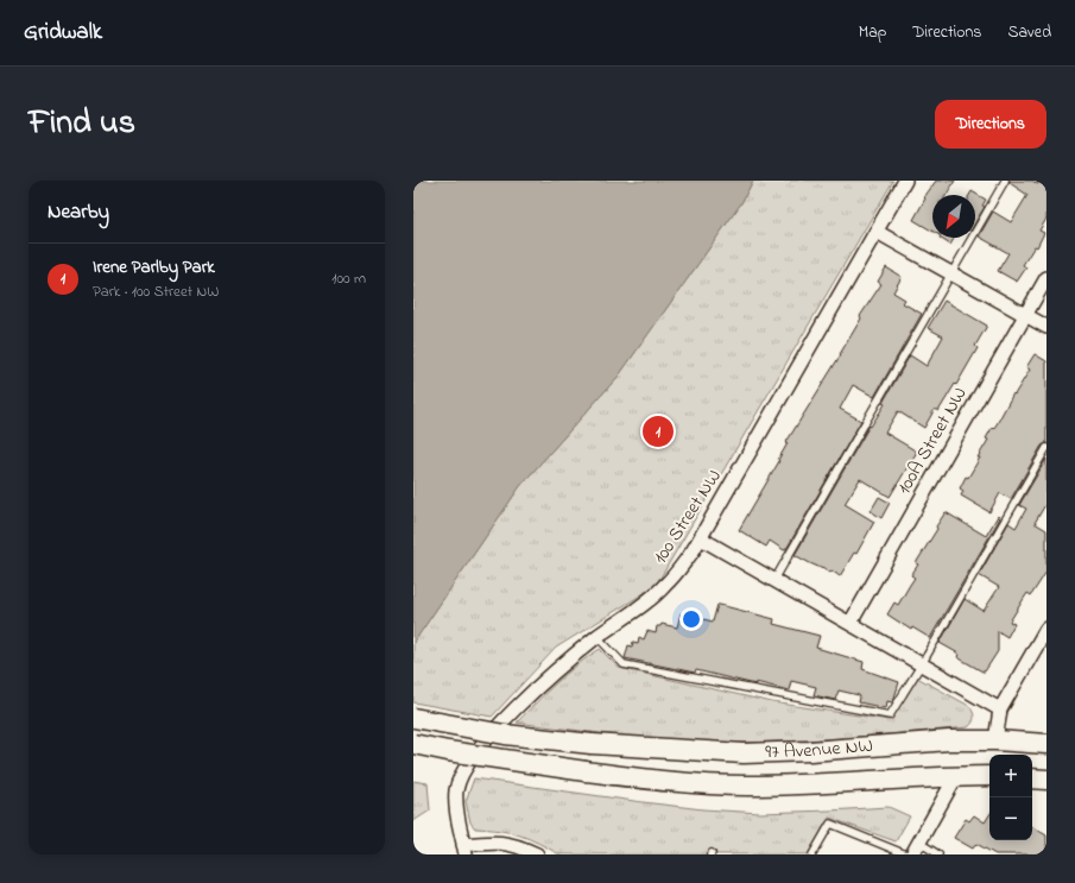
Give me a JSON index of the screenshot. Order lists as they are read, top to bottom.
{
  "streets": {
    "main road": ["97 Avenue NW"],
    "street": ["100A Street NW", "100 Street NW"]
  },
  "north": "bottom left",
  "page": {
    "header": "Gridwalk",
    "nav": ["Map", "Directions", "Saved"],
    "title": "Find us",
    "buttons": "Directions",
    "heading": "Nearby",
    "list": [
      {
        "mark": "1",
        "name": "Irene Parlby Park",
        "note": "Park · 100 Street NW",
        "value": "100 m"
      }
    ],
    "pins": "1",
    "map_buttons": ["+", "−"]
  }
}
